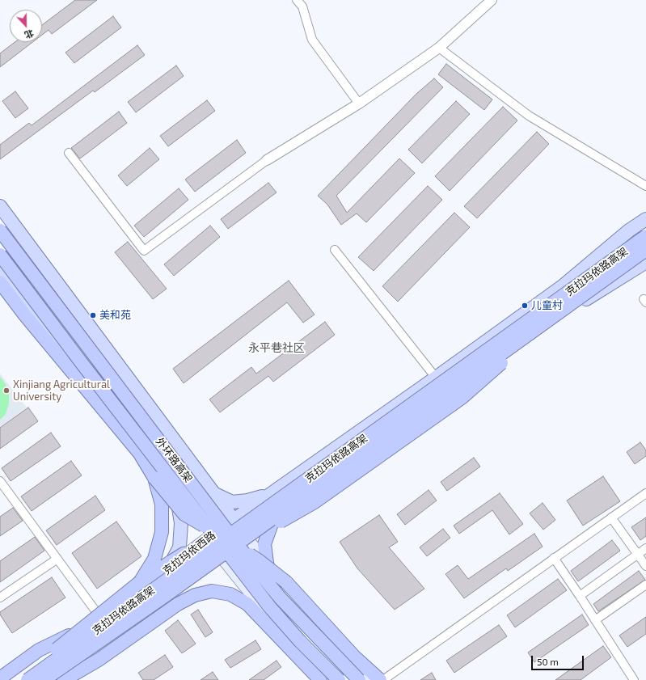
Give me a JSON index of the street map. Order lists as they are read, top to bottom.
{
  "streets": {
    "highway": ["克拉玛依路高架", "外环路高架"],
    "main road": ["克拉玛依西路"]
  },
  "districts": ["永平巷社区"],
  "places": ["儿童村", "美和苑", "Xinjiang Agricultural University"],
  "scale_bar": "50 m",
  "north": "bottom"
}
